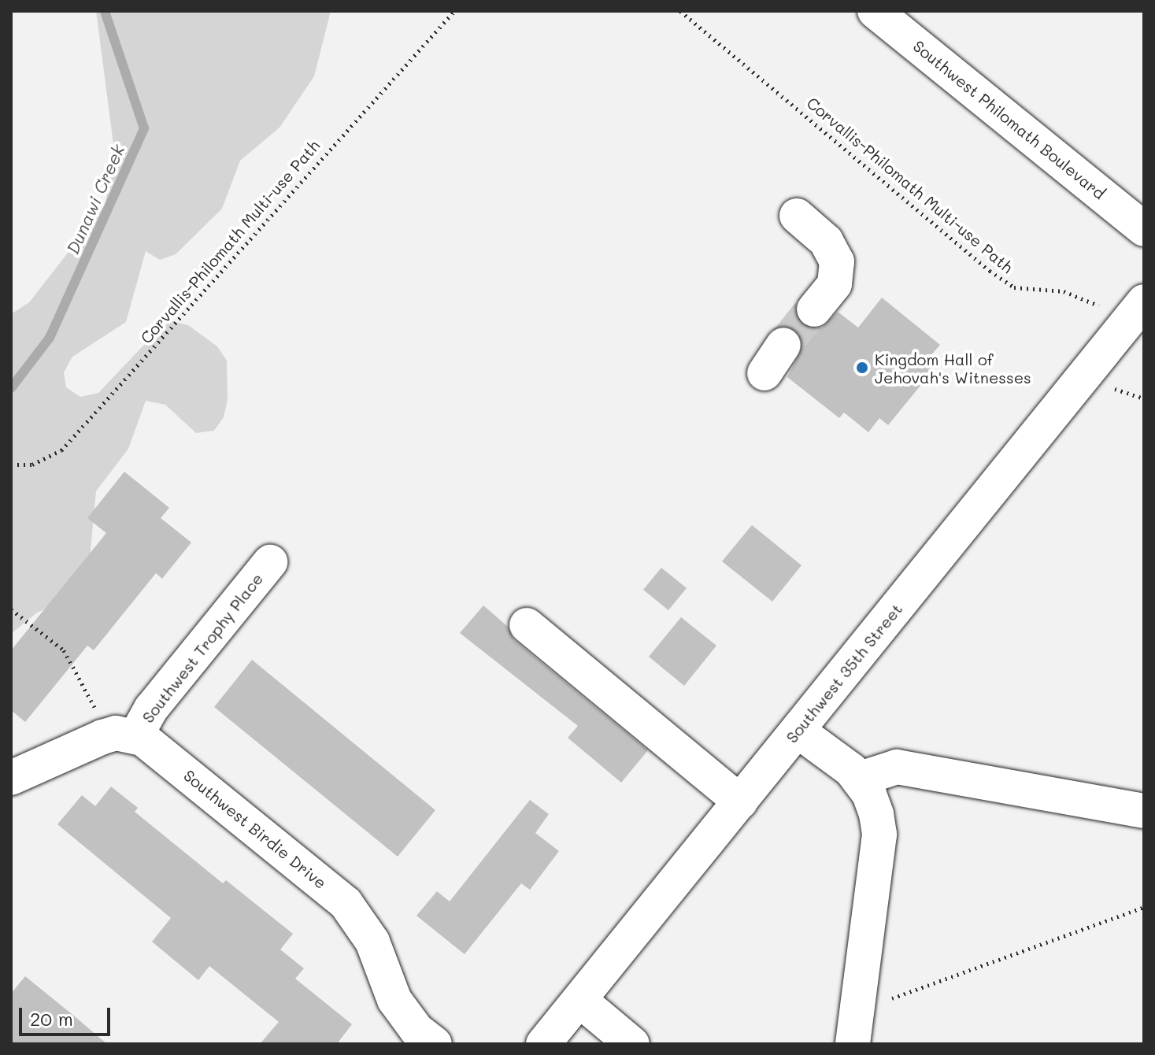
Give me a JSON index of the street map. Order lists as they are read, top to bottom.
{
  "streets": {
    "main road": [
      "Southwest Philomath Boulevard",
      "Southwest Trophy Place",
      "Southwest 35th Street",
      "Southwest Birdie Drive"
    ],
    "path": ["Corvallis-Philomath Multi-use Path"]
  },
  "crossings": [
    ["Corvallis-Philomath Multi-use Path", "Southwest 35th Street"],
    ["Southwest Trophy Place", "Southwest Birdie Drive"]
  ],
  "water": ["Dunawi Creek"],
  "places": ["Kingdom Hall of Jehovah's Witnesses"],
  "scale_bar": "20 m"
}
